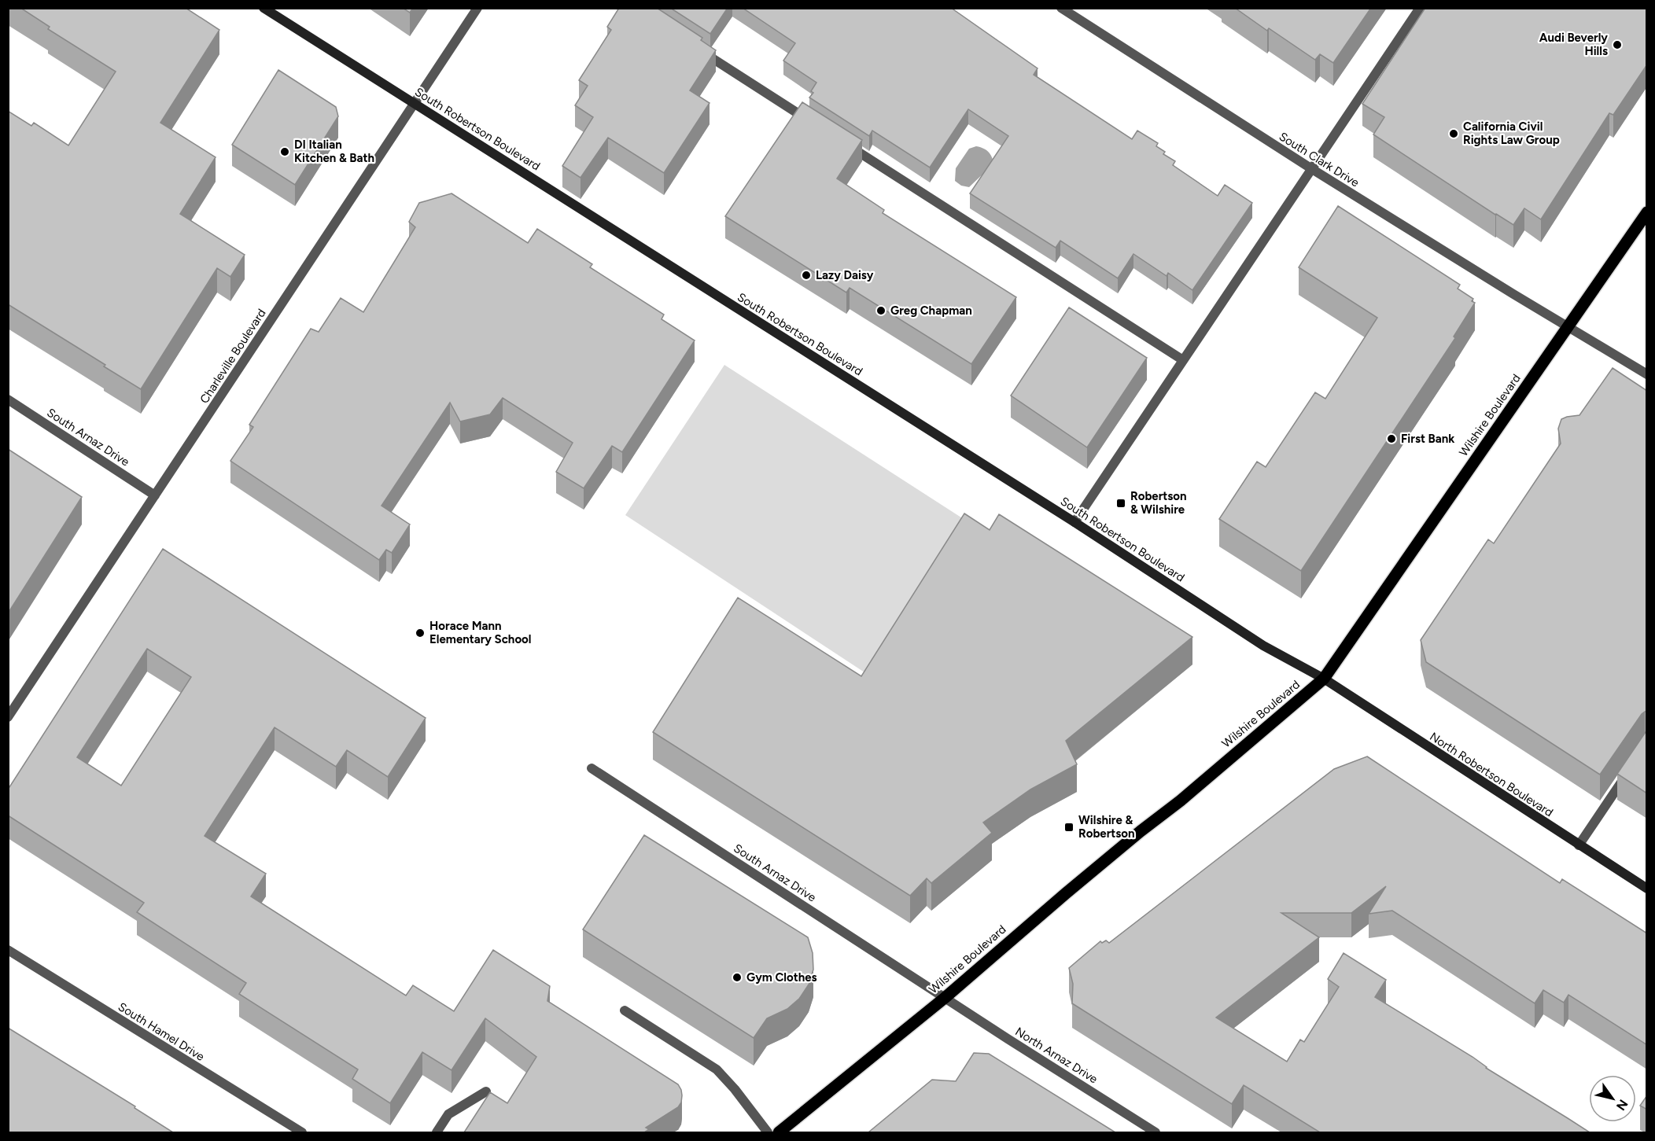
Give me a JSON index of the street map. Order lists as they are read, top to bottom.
{
  "streets": {
    "main road": ["South Robertson Boulevard", "Wilshire Boulevard", "North Robertson Boulevard"],
    "street": [
      "South Clark Drive",
      "Charleville Boulevard",
      "South Arnaz Drive",
      "South Hamel Drive",
      "North Arnaz Drive"
    ]
  },
  "crossings": [
    ["South Robertson Boulevard", "Charleville Boulevard"],
    ["South Robertson Boulevard", "Wilshire Boulevard"],
    ["South Robertson Boulevard", "North Robertson Boulevard"],
    ["South Clark Drive", "Wilshire Boulevard"],
    ["Charleville Boulevard", "South Arnaz Drive"],
    ["Wilshire Boulevard", "South Arnaz Drive"],
    ["Wilshire Boulevard", "North Robertson Boulevard"],
    ["Wilshire Boulevard", "North Arnaz Drive"],
    ["South Arnaz Drive", "North Arnaz Drive"]
  ],
  "places": {
    "other": [
      "Audi Beverly Hills",
      "California Civil Rights Law Group",
      "DI Italian Kitchen & Bath",
      "Lazy Daisy",
      "Greg Chapman",
      "First Bank",
      "Horace Mann Elementary School",
      "Gym Clothes"
    ],
    "transit": ["Robertson & Wilshire", "Wilshire & Robertson"]
  },
  "north": "bottom right"
}
